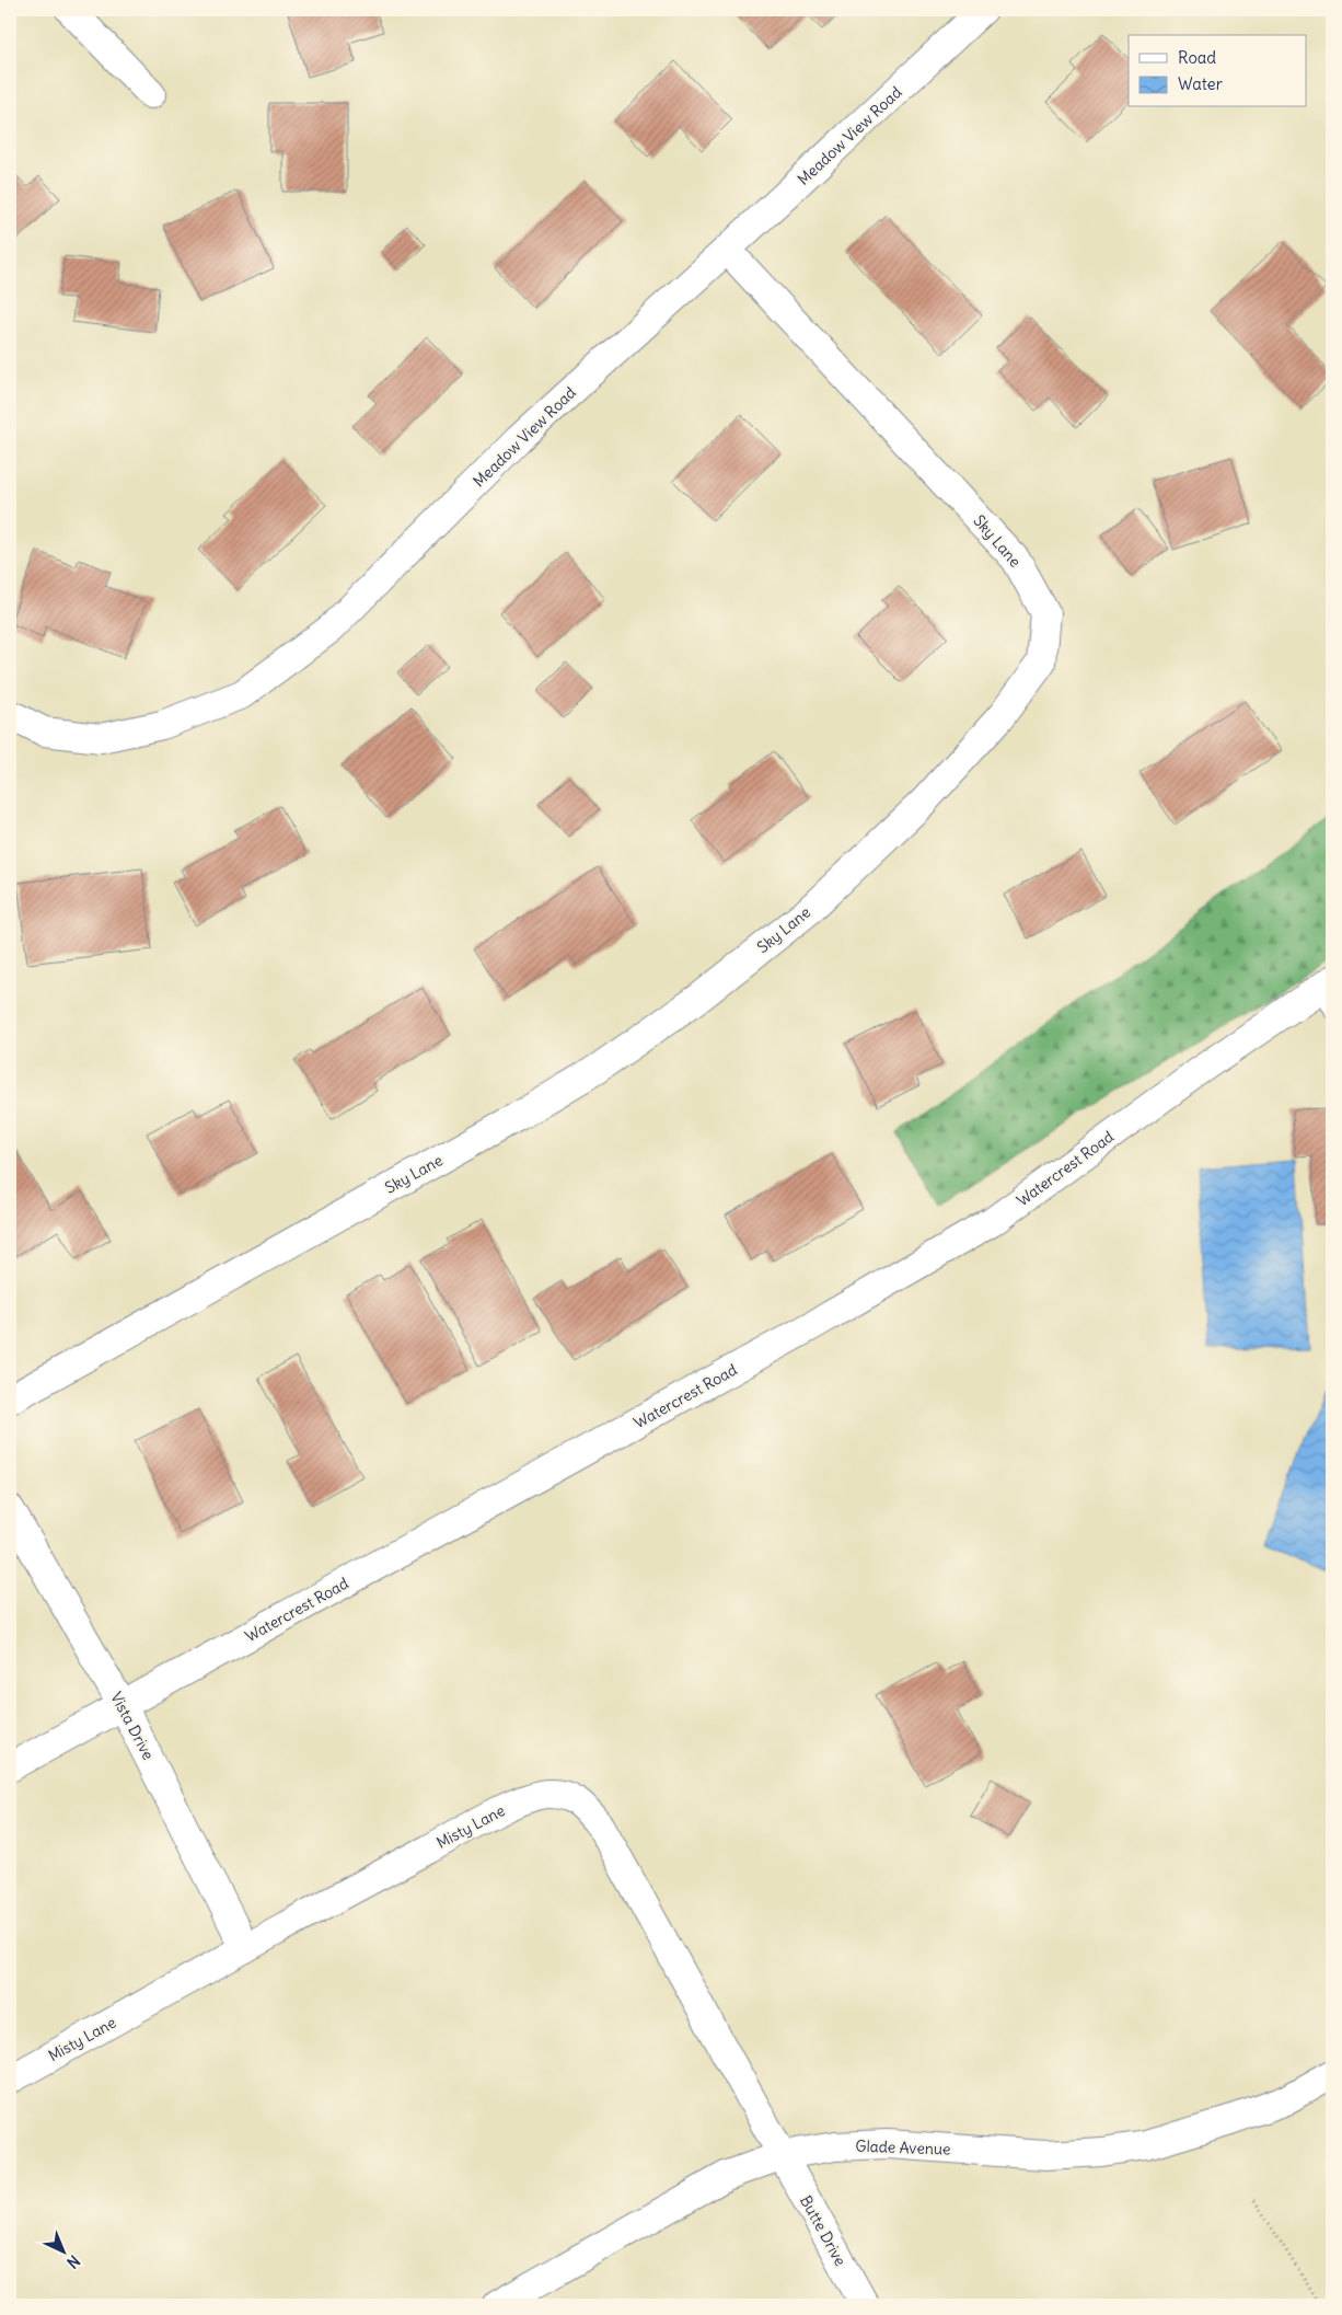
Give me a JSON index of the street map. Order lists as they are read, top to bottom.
{
  "streets": {
    "street": [
      "Meadow View Road",
      "Sky Lane",
      "Watercrest Road",
      "Vista Drive",
      "Misty Lane",
      "Glade Avenue",
      "Butte Drive"
    ]
  },
  "crossings": [
    ["Meadow View Road", "Sky Lane"],
    ["Watercrest Road", "Vista Drive"],
    ["Vista Drive", "Misty Lane"],
    ["Misty Lane", "Glade Avenue"],
    ["Misty Lane", "Butte Drive"],
    ["Glade Avenue", "Butte Drive"]
  ],
  "legend": ["Road", "Water"],
  "north": "bottom right"
}
